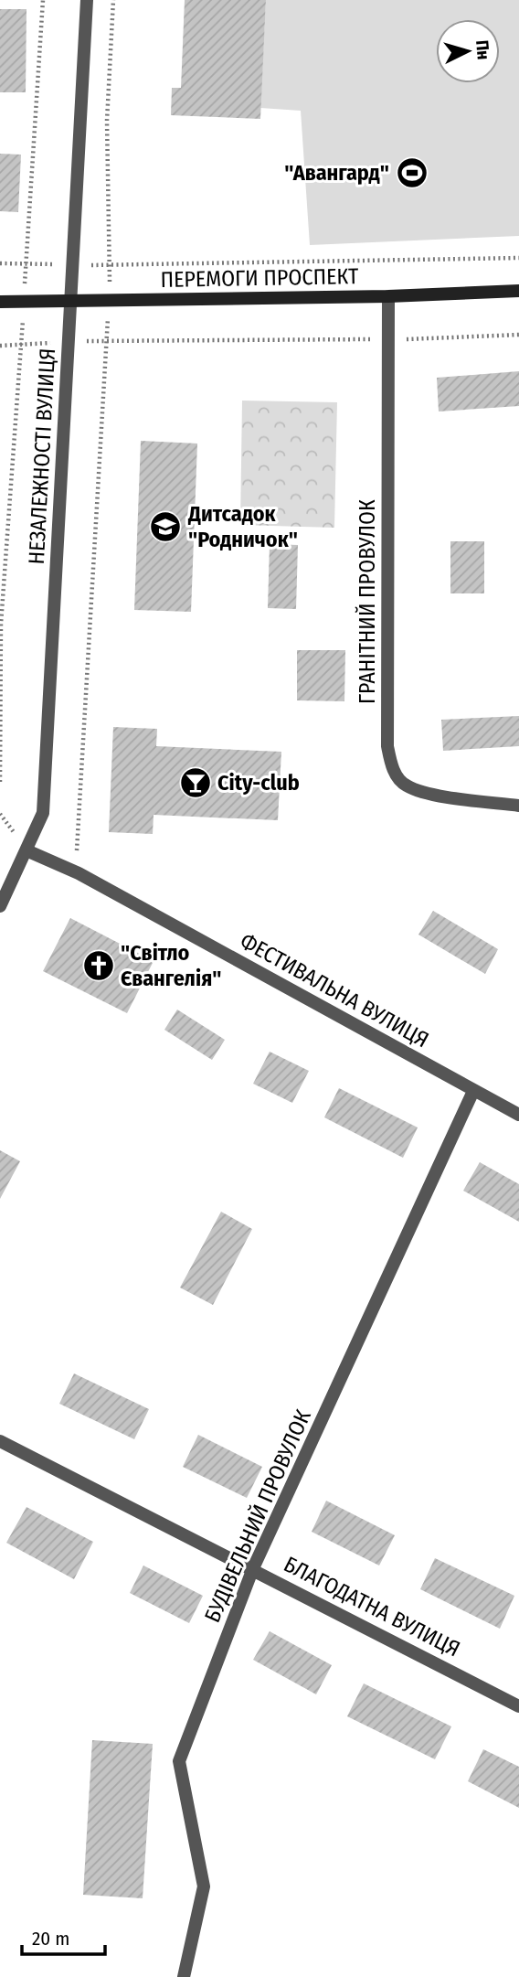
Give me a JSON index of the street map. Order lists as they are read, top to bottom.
{
  "streets": {
    "main road": ["ПЕРЕМОГИ ПРОСПЕКТ"],
    "street": [
      "НЕЗАЛЕЖНОСТІ ВУЛИЦЯ",
      "ГРАНІТНИЙ ПРОВУЛОК",
      "ФЕСТИВАЛЬНА ВУЛИЦЯ",
      "БУДІВЕЛЬНИЙ ПРОВУЛОК",
      "БЛАГОДАТНА ВУЛИЦЯ"
    ]
  },
  "crossings": [
    ["ПЕРЕМОГИ ПРОСПЕКТ", "НЕЗАЛЕЖНОСТІ ВУЛИЦЯ"],
    ["ПЕРЕМОГИ ПРОСПЕКТ", "ГРАНІТНИЙ ПРОВУЛОК"],
    ["НЕЗАЛЕЖНОСТІ ВУЛИЦЯ", "ФЕСТИВАЛЬНА ВУЛИЦЯ"],
    ["ФЕСТИВАЛЬНА ВУЛИЦЯ", "БУДІВЕЛЬНИЙ ПРОВУЛОК"],
    ["БУДІВЕЛЬНИЙ ПРОВУЛОК", "БЛАГОДАТНА ВУЛИЦЯ"]
  ],
  "places": {
    "sports": ["\"Авангард\""],
    "school or university": ["Дитсадок \"Родничок\""],
    "bar": ["City-club"],
    "church": ["\"Світло Євангелія\""]
  },
  "scale_bar": "20 m",
  "north": "right"
}
